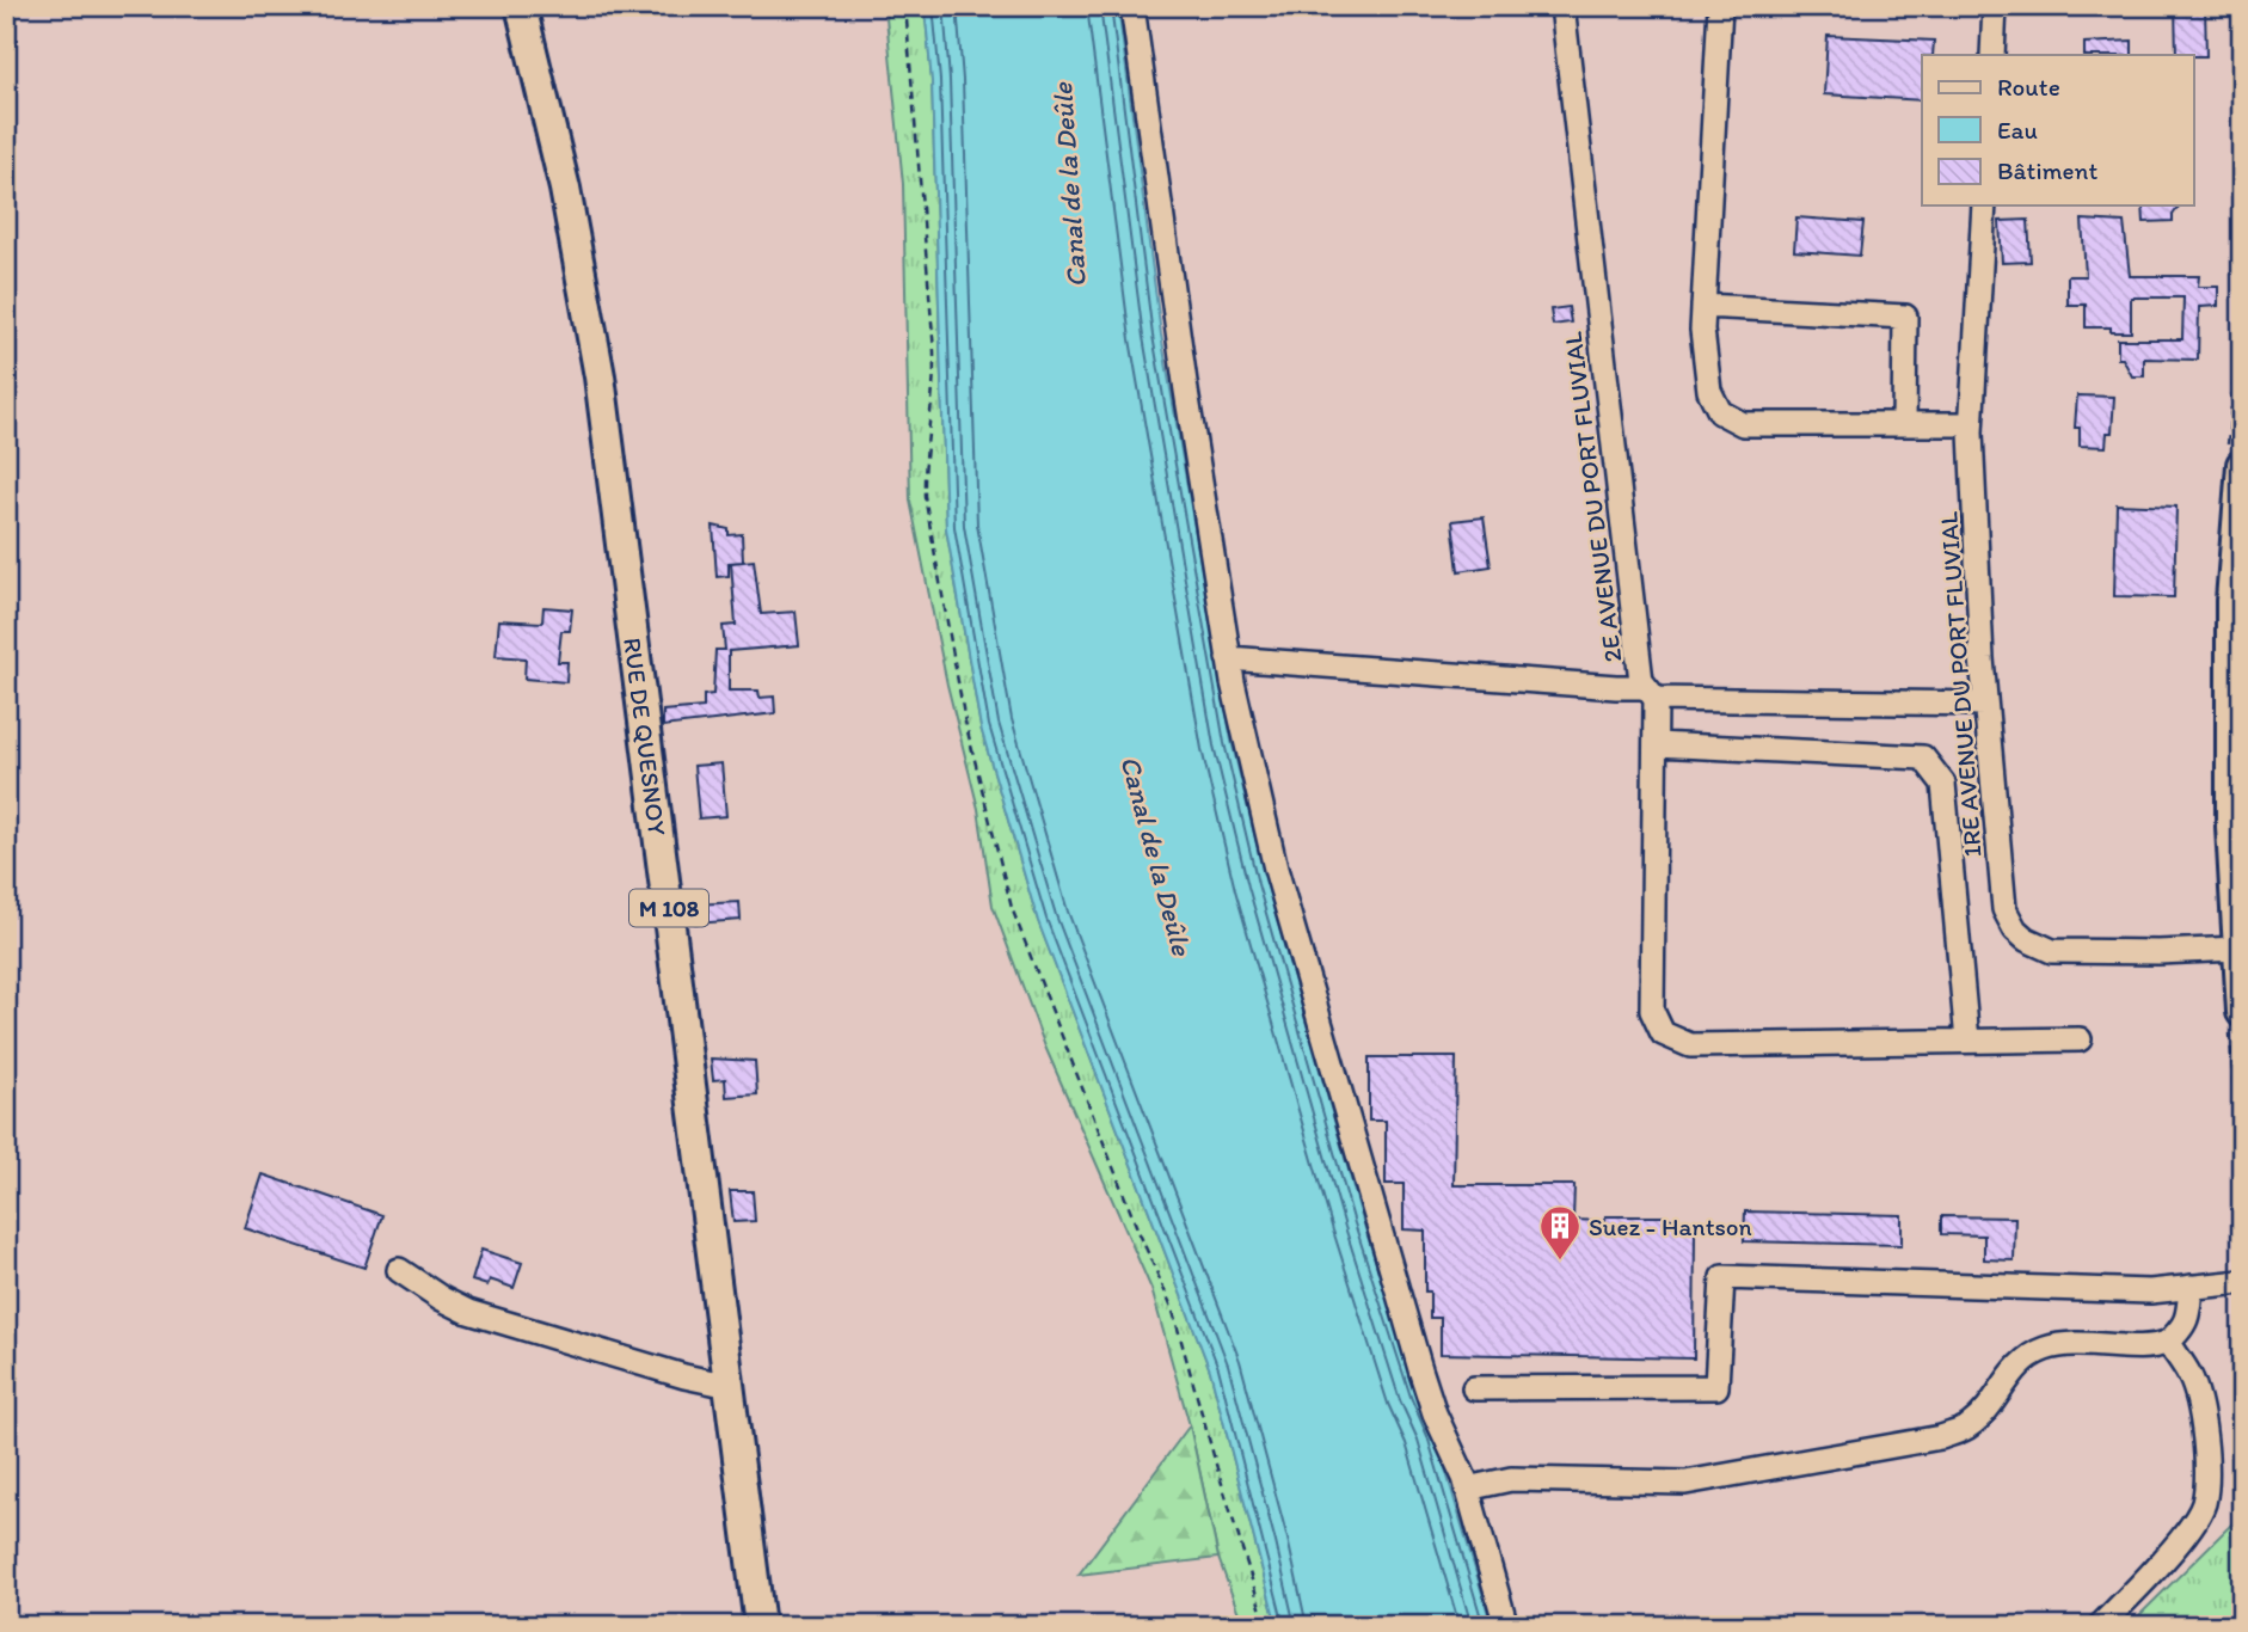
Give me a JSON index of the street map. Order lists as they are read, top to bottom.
{
  "streets": {
    "main road": ["RUE DE QUESNOY", "M 108"],
    "street": ["2E AVENUE DU PORT FLUVIAL", "1RE AVENUE DU PORT FLUVIAL"]
  },
  "water": ["Canal de la Deûle"],
  "places": {
    "building": ["Suez - Hantson"]
  },
  "legend": ["Route", "Eau", "Bâtiment"]
}
